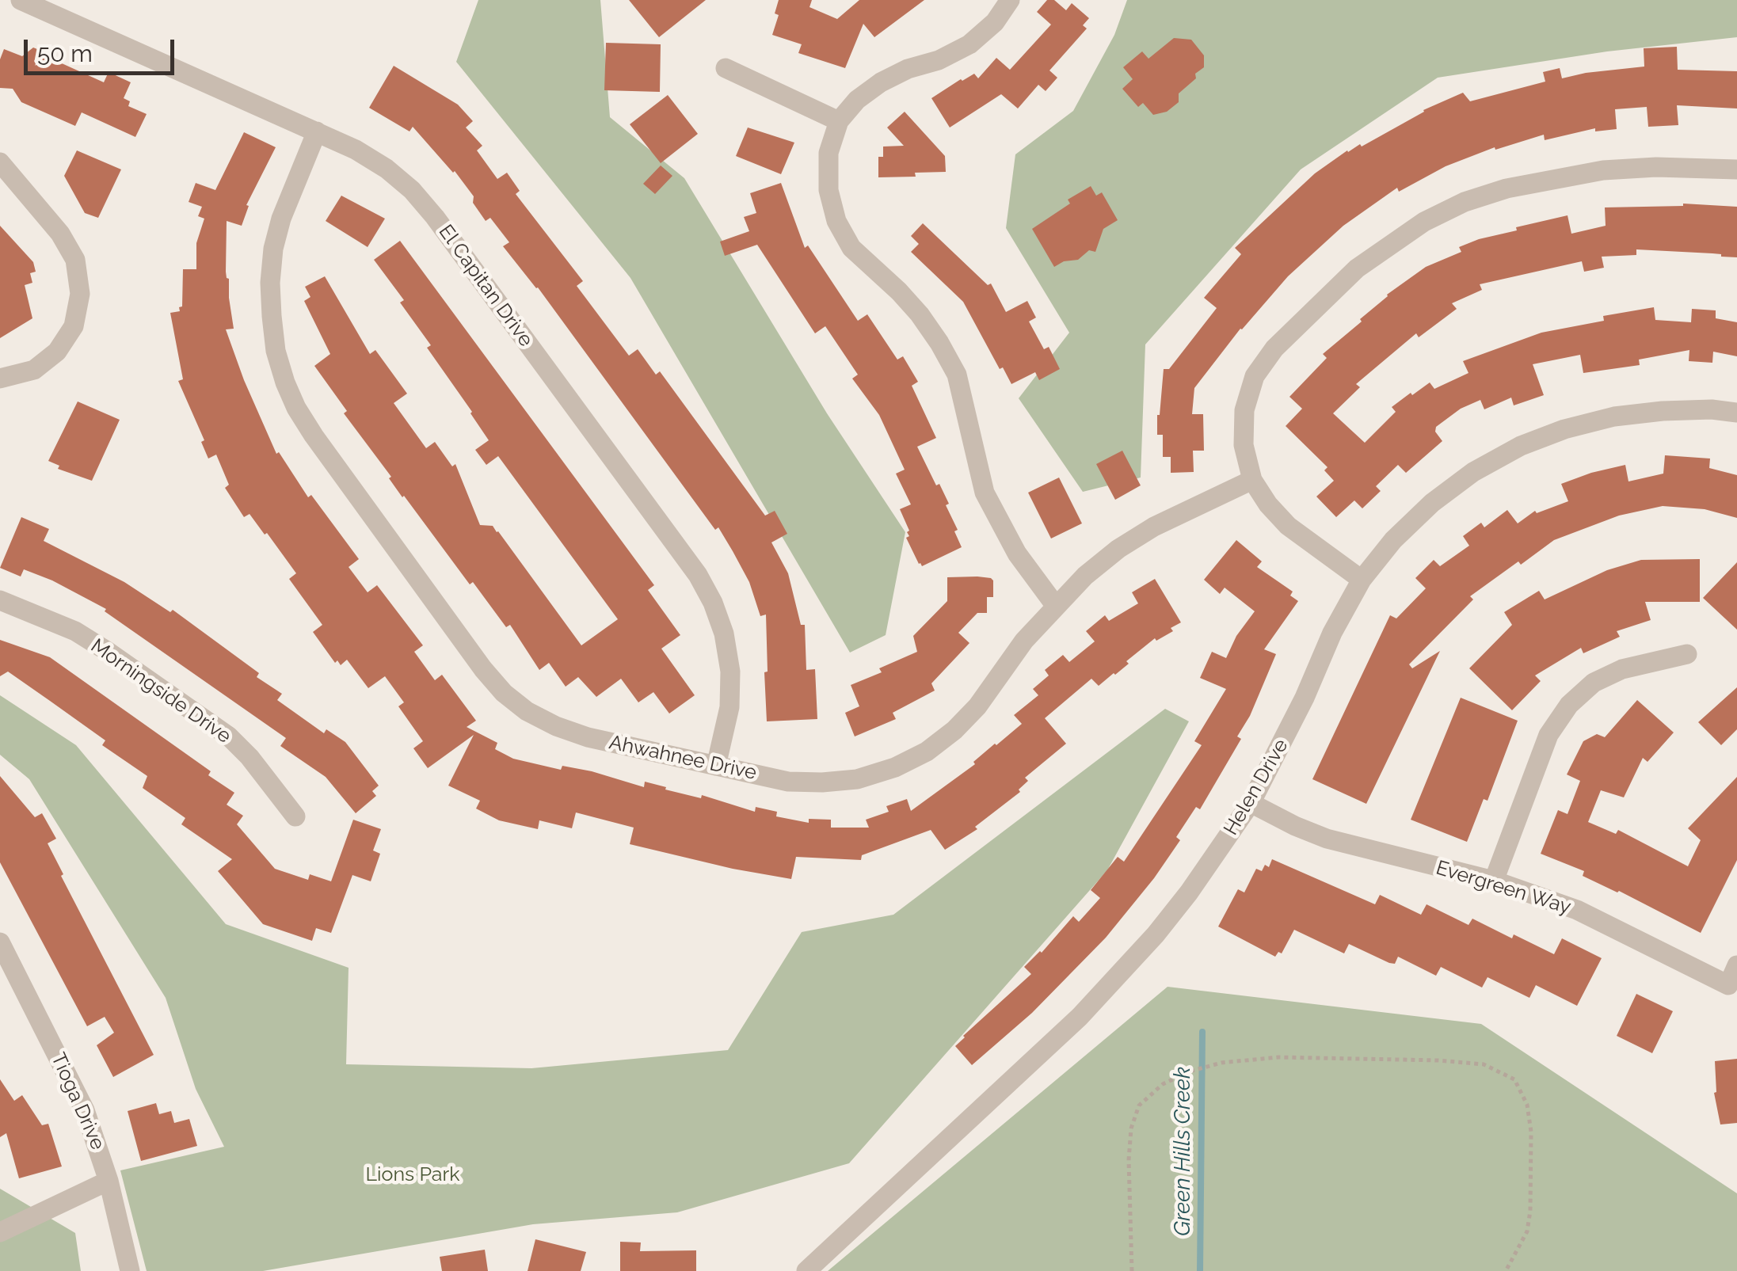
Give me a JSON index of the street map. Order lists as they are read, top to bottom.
{
  "streets": {
    "street": [
      "El Capitan Drive",
      "Morningside Drive",
      "Ahwahnee Drive",
      "Helen Drive",
      "Evergreen Way",
      "Tioga Drive"
    ]
  },
  "crossings": [
    ["El Capitan Drive", "Ahwahnee Drive"],
    ["Helen Drive", "Evergreen Way"]
  ],
  "water": ["Green Hills Creek"],
  "parks": ["Lions Park"],
  "scale_bar": "50 m"
}
